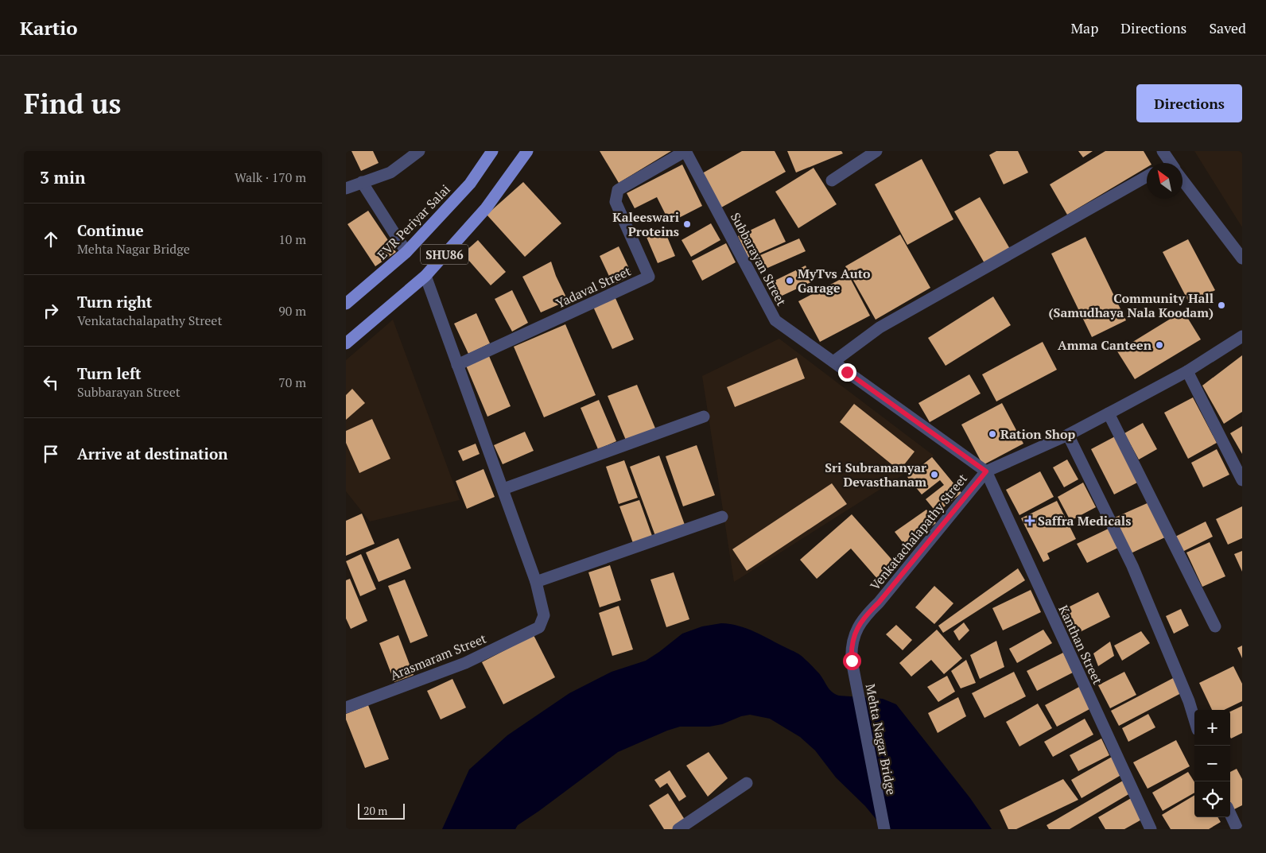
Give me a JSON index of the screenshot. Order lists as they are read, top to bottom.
{
  "streets": {
    "main road": ["EVR Periyar Salai", "SHU86"],
    "street": [
      "Subbarayan Street",
      "Yadaval Street",
      "Venkatachalapathy Street",
      "Kanthan Street",
      "Arasmaram Street",
      "Mehta Nagar Bridge"
    ]
  },
  "crossings": [
    ["Subbarayan Street", "Yadaval Street"],
    ["Subbarayan Street", "Venkatachalapathy Street"],
    ["Subbarayan Street", "Kanthan Street"],
    ["Venkatachalapathy Street", "Kanthan Street"],
    ["Venkatachalapathy Street", "Mehta Nagar Bridge"]
  ],
  "places": {
    "other": [
      "Kaleeswari Proteins",
      "MyTvs Auto Garage",
      "Community Hall (Samudhaya Nala Koodam)",
      "Amma Canteen",
      "Ration Shop",
      "Sri Subramanyar Devasthanam"
    ],
    "health": ["Saffra Medicals"]
  },
  "scale_bar": "20 m",
  "north": "top left",
  "page": {
    "header": "Kartio",
    "nav": ["Map", "Directions", "Saved"],
    "buttons": "Directions",
    "title": "Find us",
    "heading": ["3 min", "Walk · 170 m"],
    "list": [
      ["Continue", "Mehta Nagar Bridge", "10 m"],
      ["Turn right", "Venkatachalapathy Street", "90 m"],
      ["Turn left", "Subbarayan Street", "70 m"],
      "Arrive at destination"
    ],
    "map_buttons": ["+", "−"],
    "scale": "20 m"
  }
}
